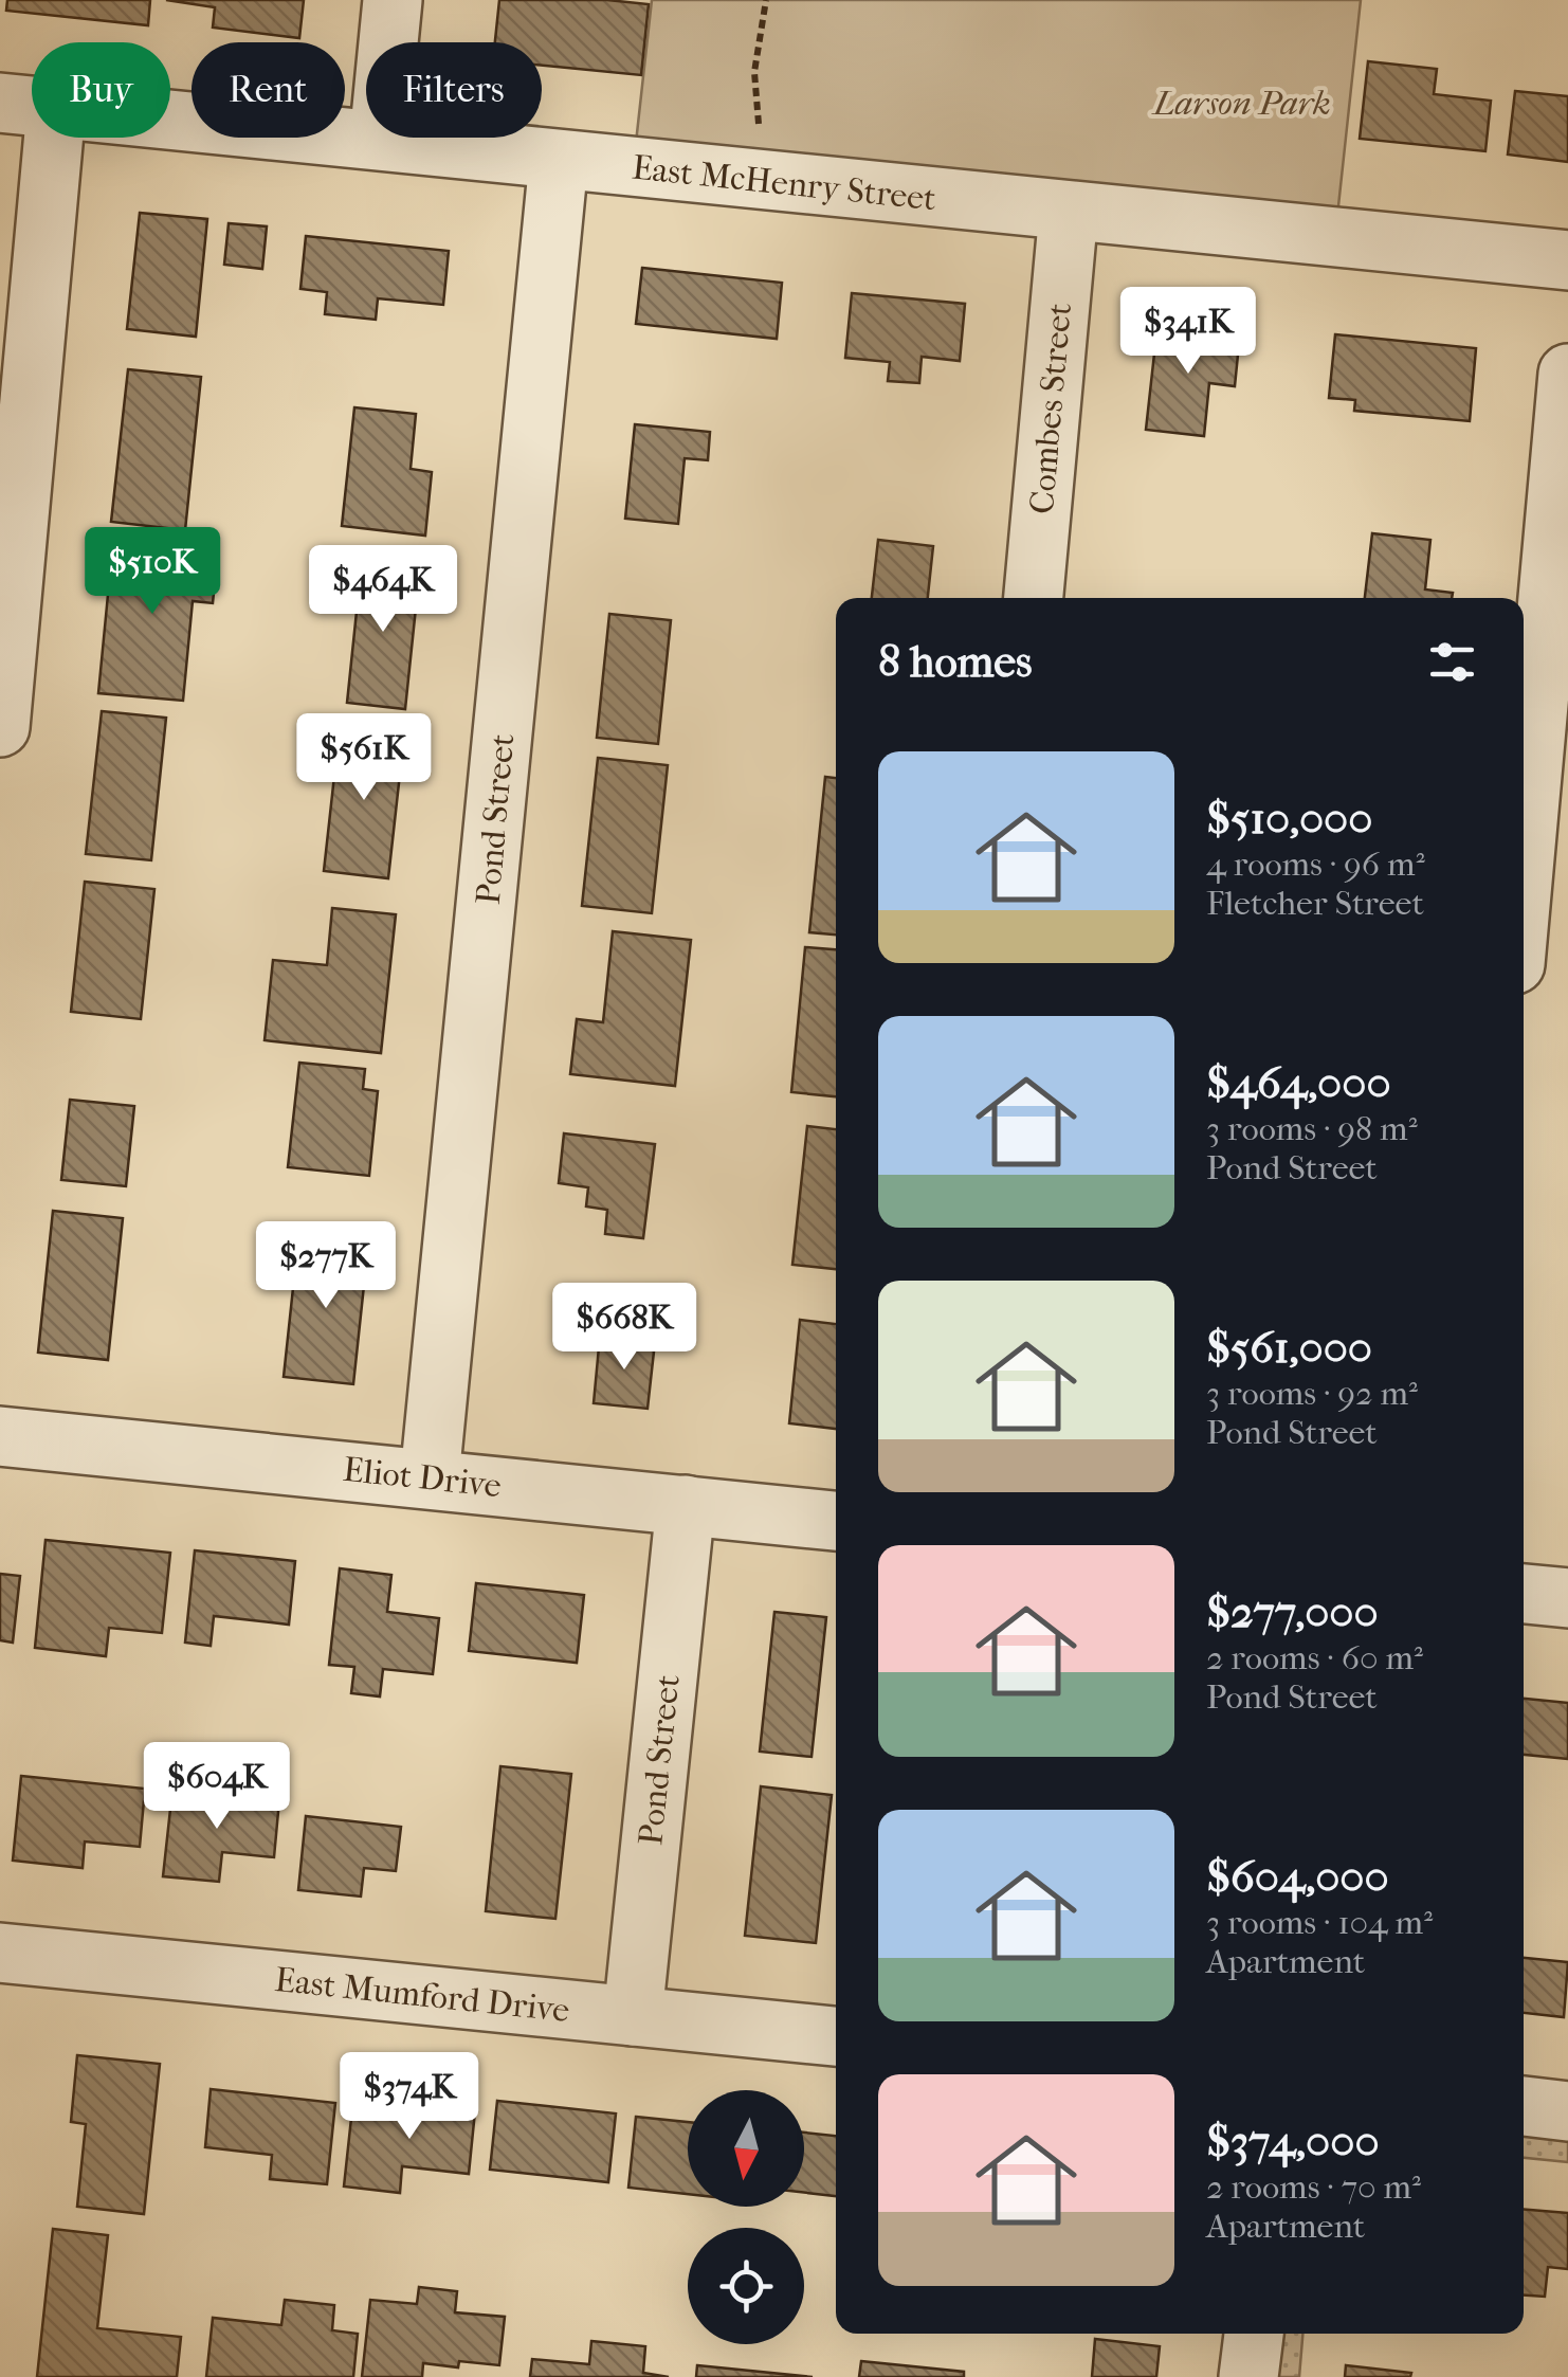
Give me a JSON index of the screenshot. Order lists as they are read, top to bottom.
{
  "streets": {
    "street": [
      "East McHenry Street",
      "Combes Street",
      "Pond Street",
      "Eliot Drive",
      "East Mumford Drive"
    ]
  },
  "crossings": [
    ["East McHenry Street", "Combes Street"],
    ["East McHenry Street", "Pond Street"],
    ["Pond Street", "Eliot Drive"],
    ["Pond Street", "East Mumford Drive"]
  ],
  "parks": ["Larson Park"],
  "north": "bottom",
  "page": {
    "chip": ["Buy", "Rent", "Filters"],
    "price": [
      "$341K",
      "$510K",
      "$464K",
      "$561K",
      "$277K",
      "$668K",
      "$604K",
      "$374K"
    ],
    "heading": "8 homes",
    "list": [
      {
        "name": "$510,000",
        "note": "4 rooms · 96 m² · Fletcher Street"
      },
      {
        "name": "$464,000",
        "note": "3 rooms · 98 m² · Pond Street"
      },
      {
        "name": "$561,000",
        "note": "3 rooms · 92 m² · Pond Street"
      },
      {
        "name": "$277,000",
        "note": "2 rooms · 60 m² · Pond Street"
      },
      {
        "name": "$604,000",
        "note": "3 rooms · 104 m² · Apartment"
      },
      {
        "name": "$374,000",
        "note": "2 rooms · 70 m² · Apartment"
      }
    ]
  }
}
